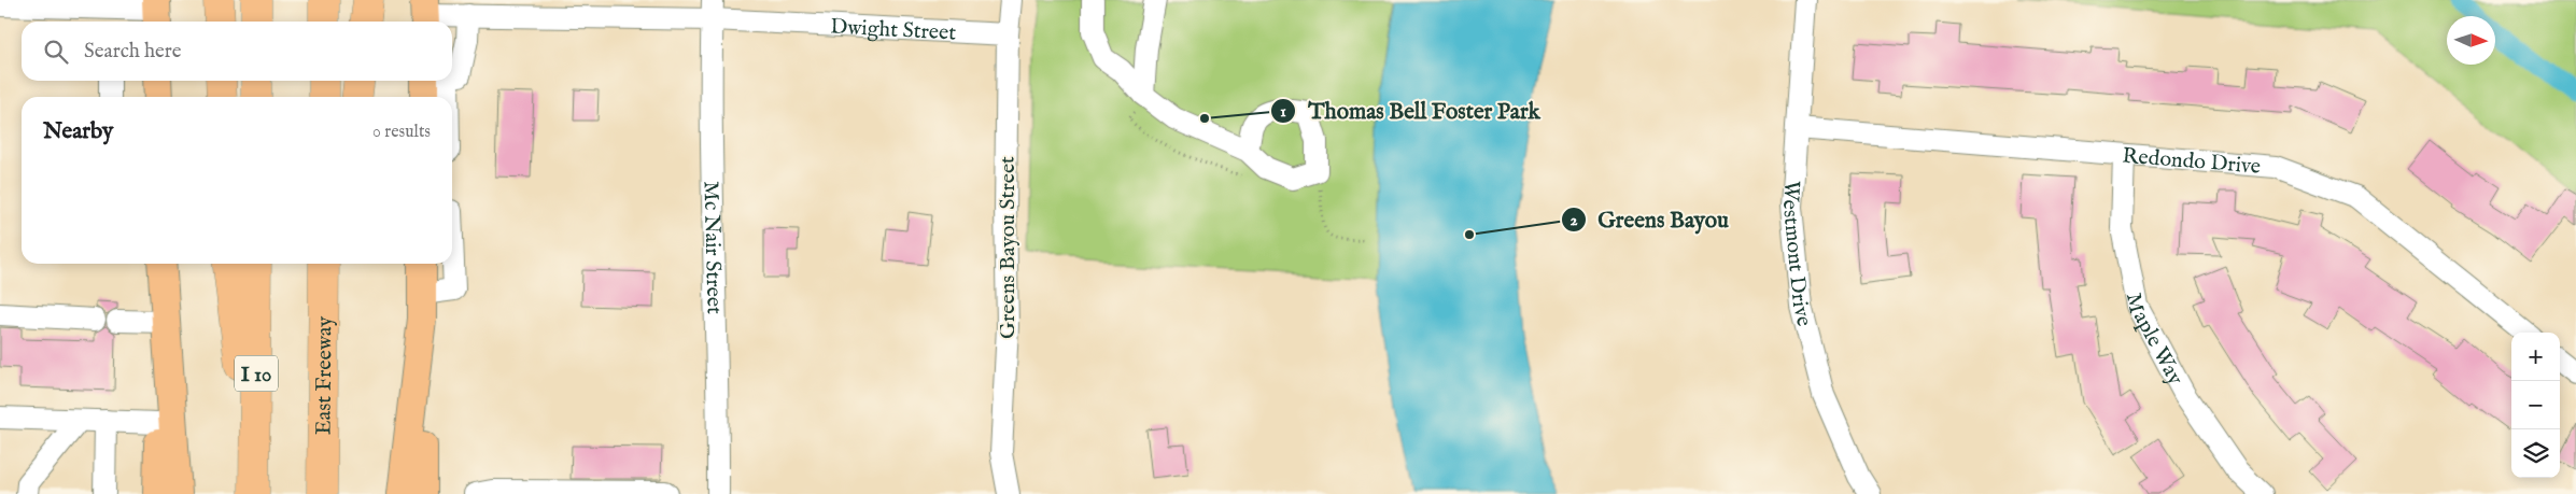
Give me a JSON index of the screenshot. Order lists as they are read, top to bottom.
{
  "streets": {
    "highway": ["I 10", "East Freeway"],
    "street": [
      "Dwight Street",
      "Redondo Drive",
      "Mc Nair Street",
      "Greens Bayou Street",
      "Westmont Drive",
      "Maple Way"
    ]
  },
  "crossings": [
    ["Dwight Street", "Mc Nair Street"],
    ["Dwight Street", "Greens Bayou Street"],
    ["Redondo Drive", "Westmont Drive"],
    ["Redondo Drive", "Maple Way"]
  ],
  "places": ["Thomas Bell Foster Park", "Greens Bayou"],
  "north": "right",
  "page": {
    "search": "Search here",
    "heading": ["Nearby", "0 results"],
    "map_buttons": ["+", "−"]
  }
}
